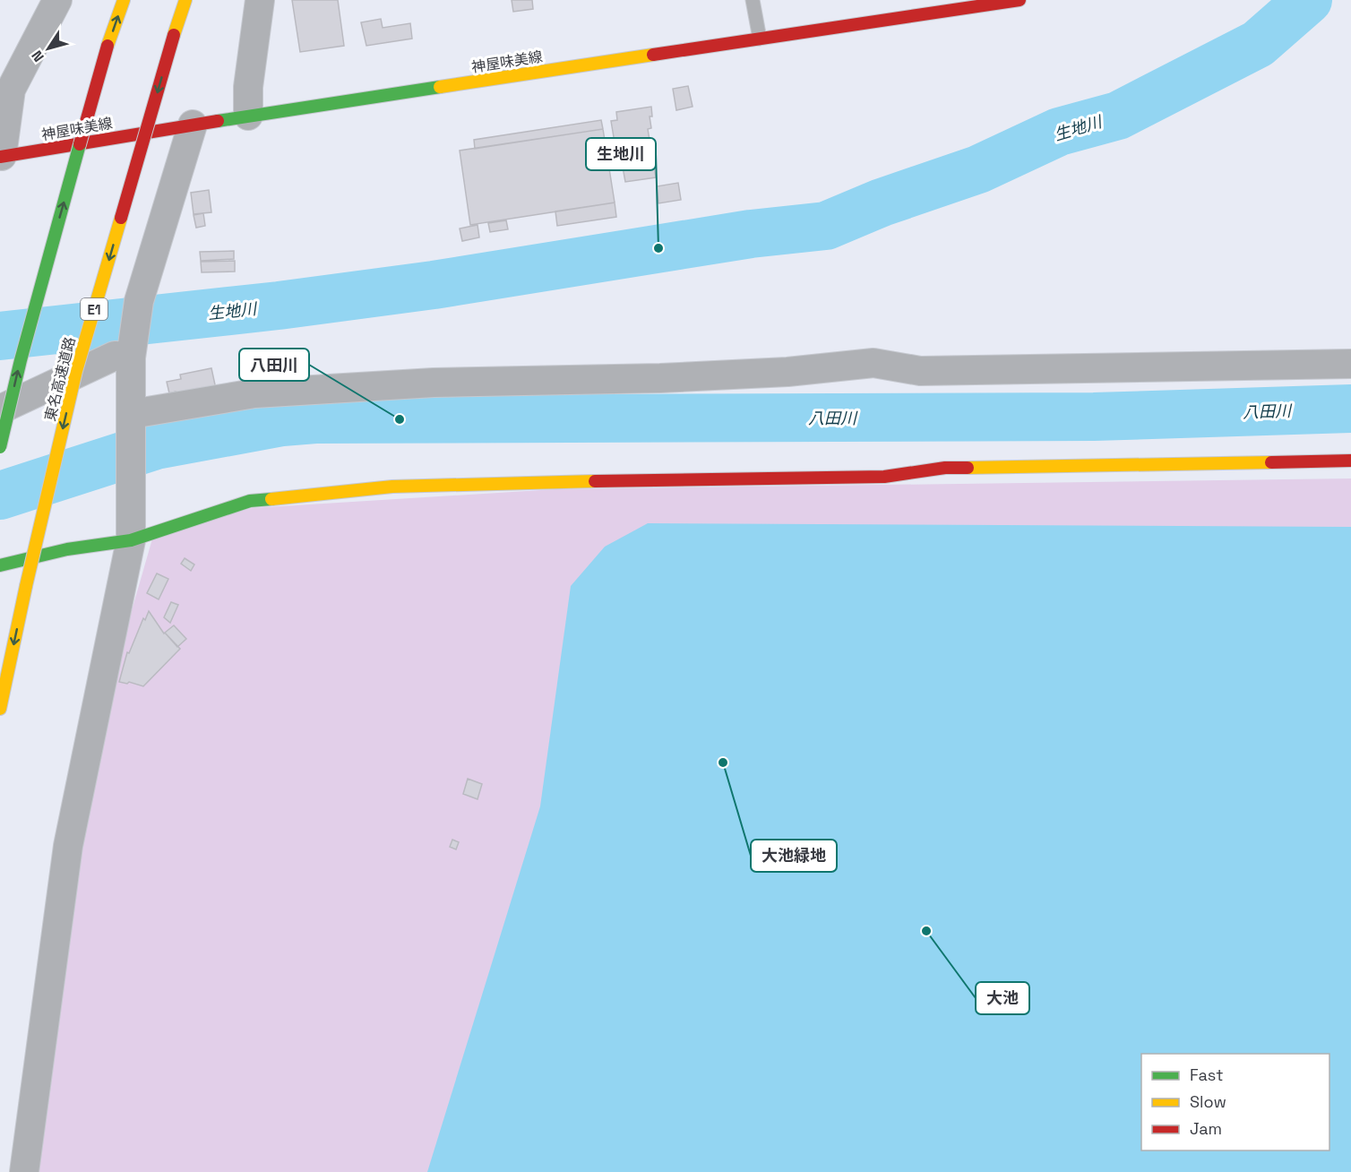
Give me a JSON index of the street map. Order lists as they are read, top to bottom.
{
  "streets": {
    "main road": ["神屋味美線", "E1", "東名高速道路"]
  },
  "water": ["生地川", "八田川"],
  "places": [
    "生地川",
    "八田川",
    "大池緑地",
    "大池"
  ],
  "legend": ["Fast", "Slow", "Jam"],
  "north": "bottom left"
}
